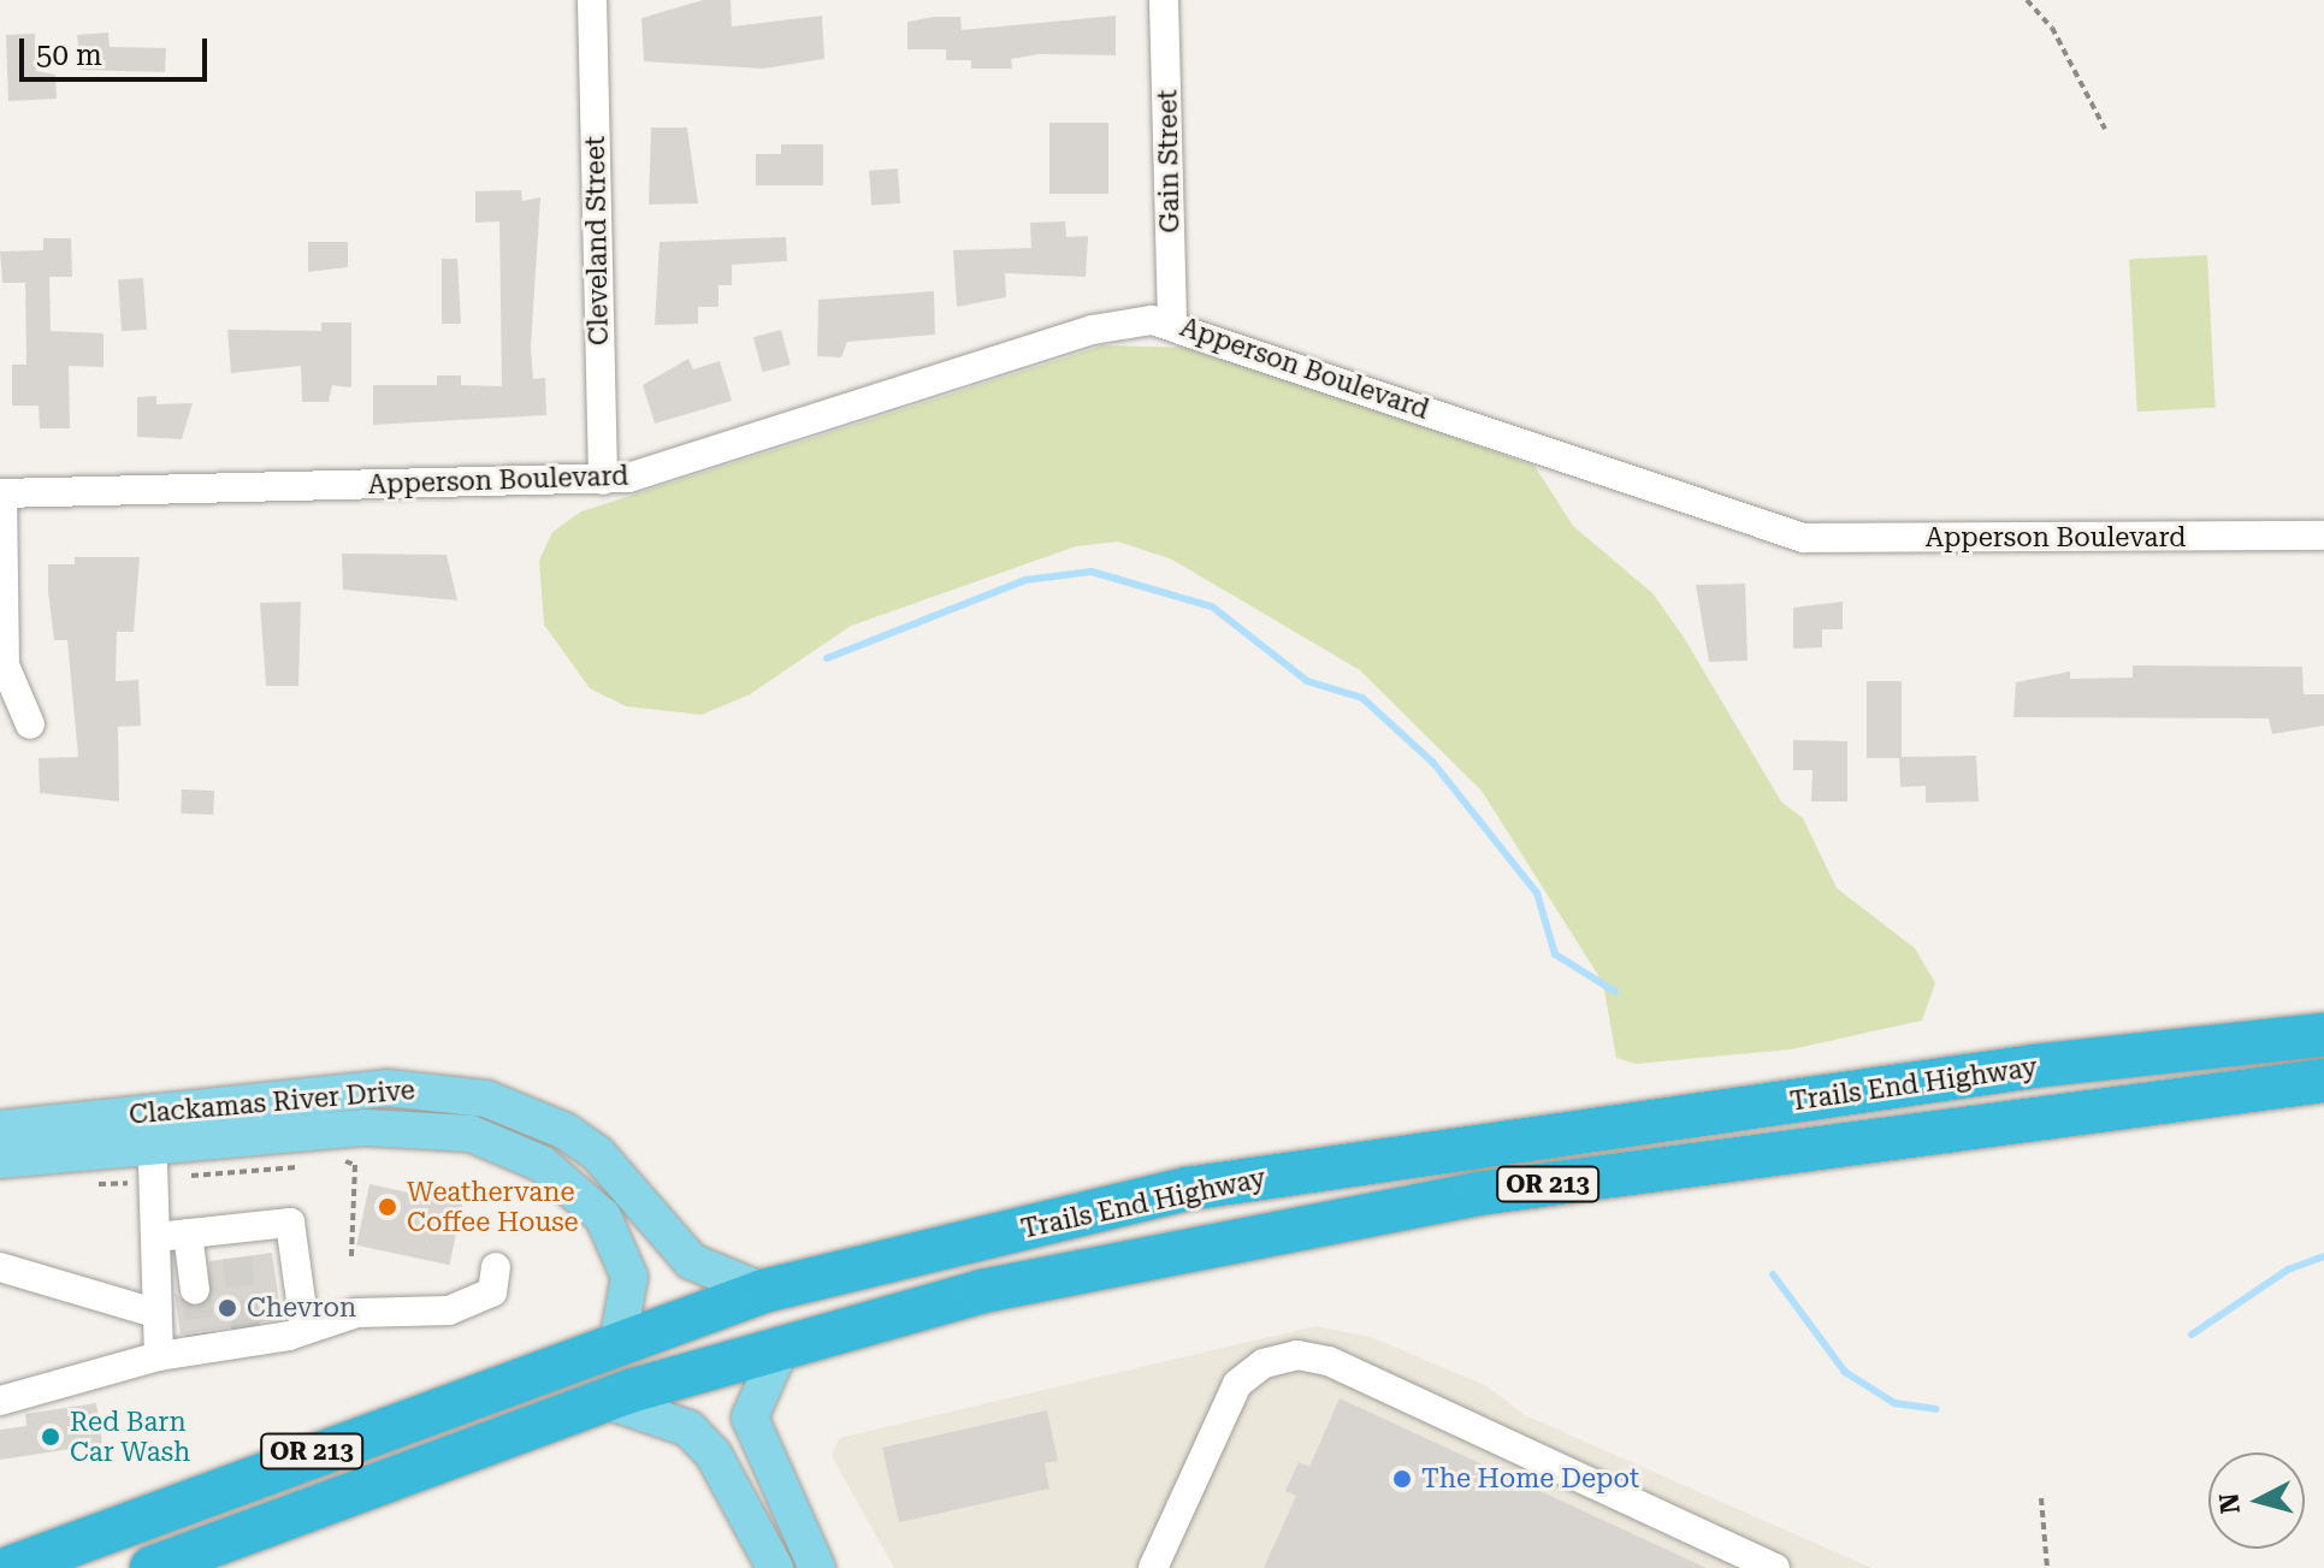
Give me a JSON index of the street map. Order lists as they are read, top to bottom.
{
  "streets": {
    "highway": ["Trails End Highway", "OR 213"],
    "main road": ["Clackamas River Drive"],
    "street": ["Gain Street", "Cleveland Street", "Apperson Boulevard"]
  },
  "crossings": [
    ["Gain Street", "Apperson Boulevard"],
    ["Cleveland Street", "Apperson Boulevard"],
    ["Trails End Highway", "Clackamas River Drive"]
  ],
  "places": [
    "Weathervane Coffee House",
    "Chevron",
    "Red Barn Car Wash",
    "The Home Depot"
  ],
  "scale_bar": "50 m",
  "north": "left"
}
